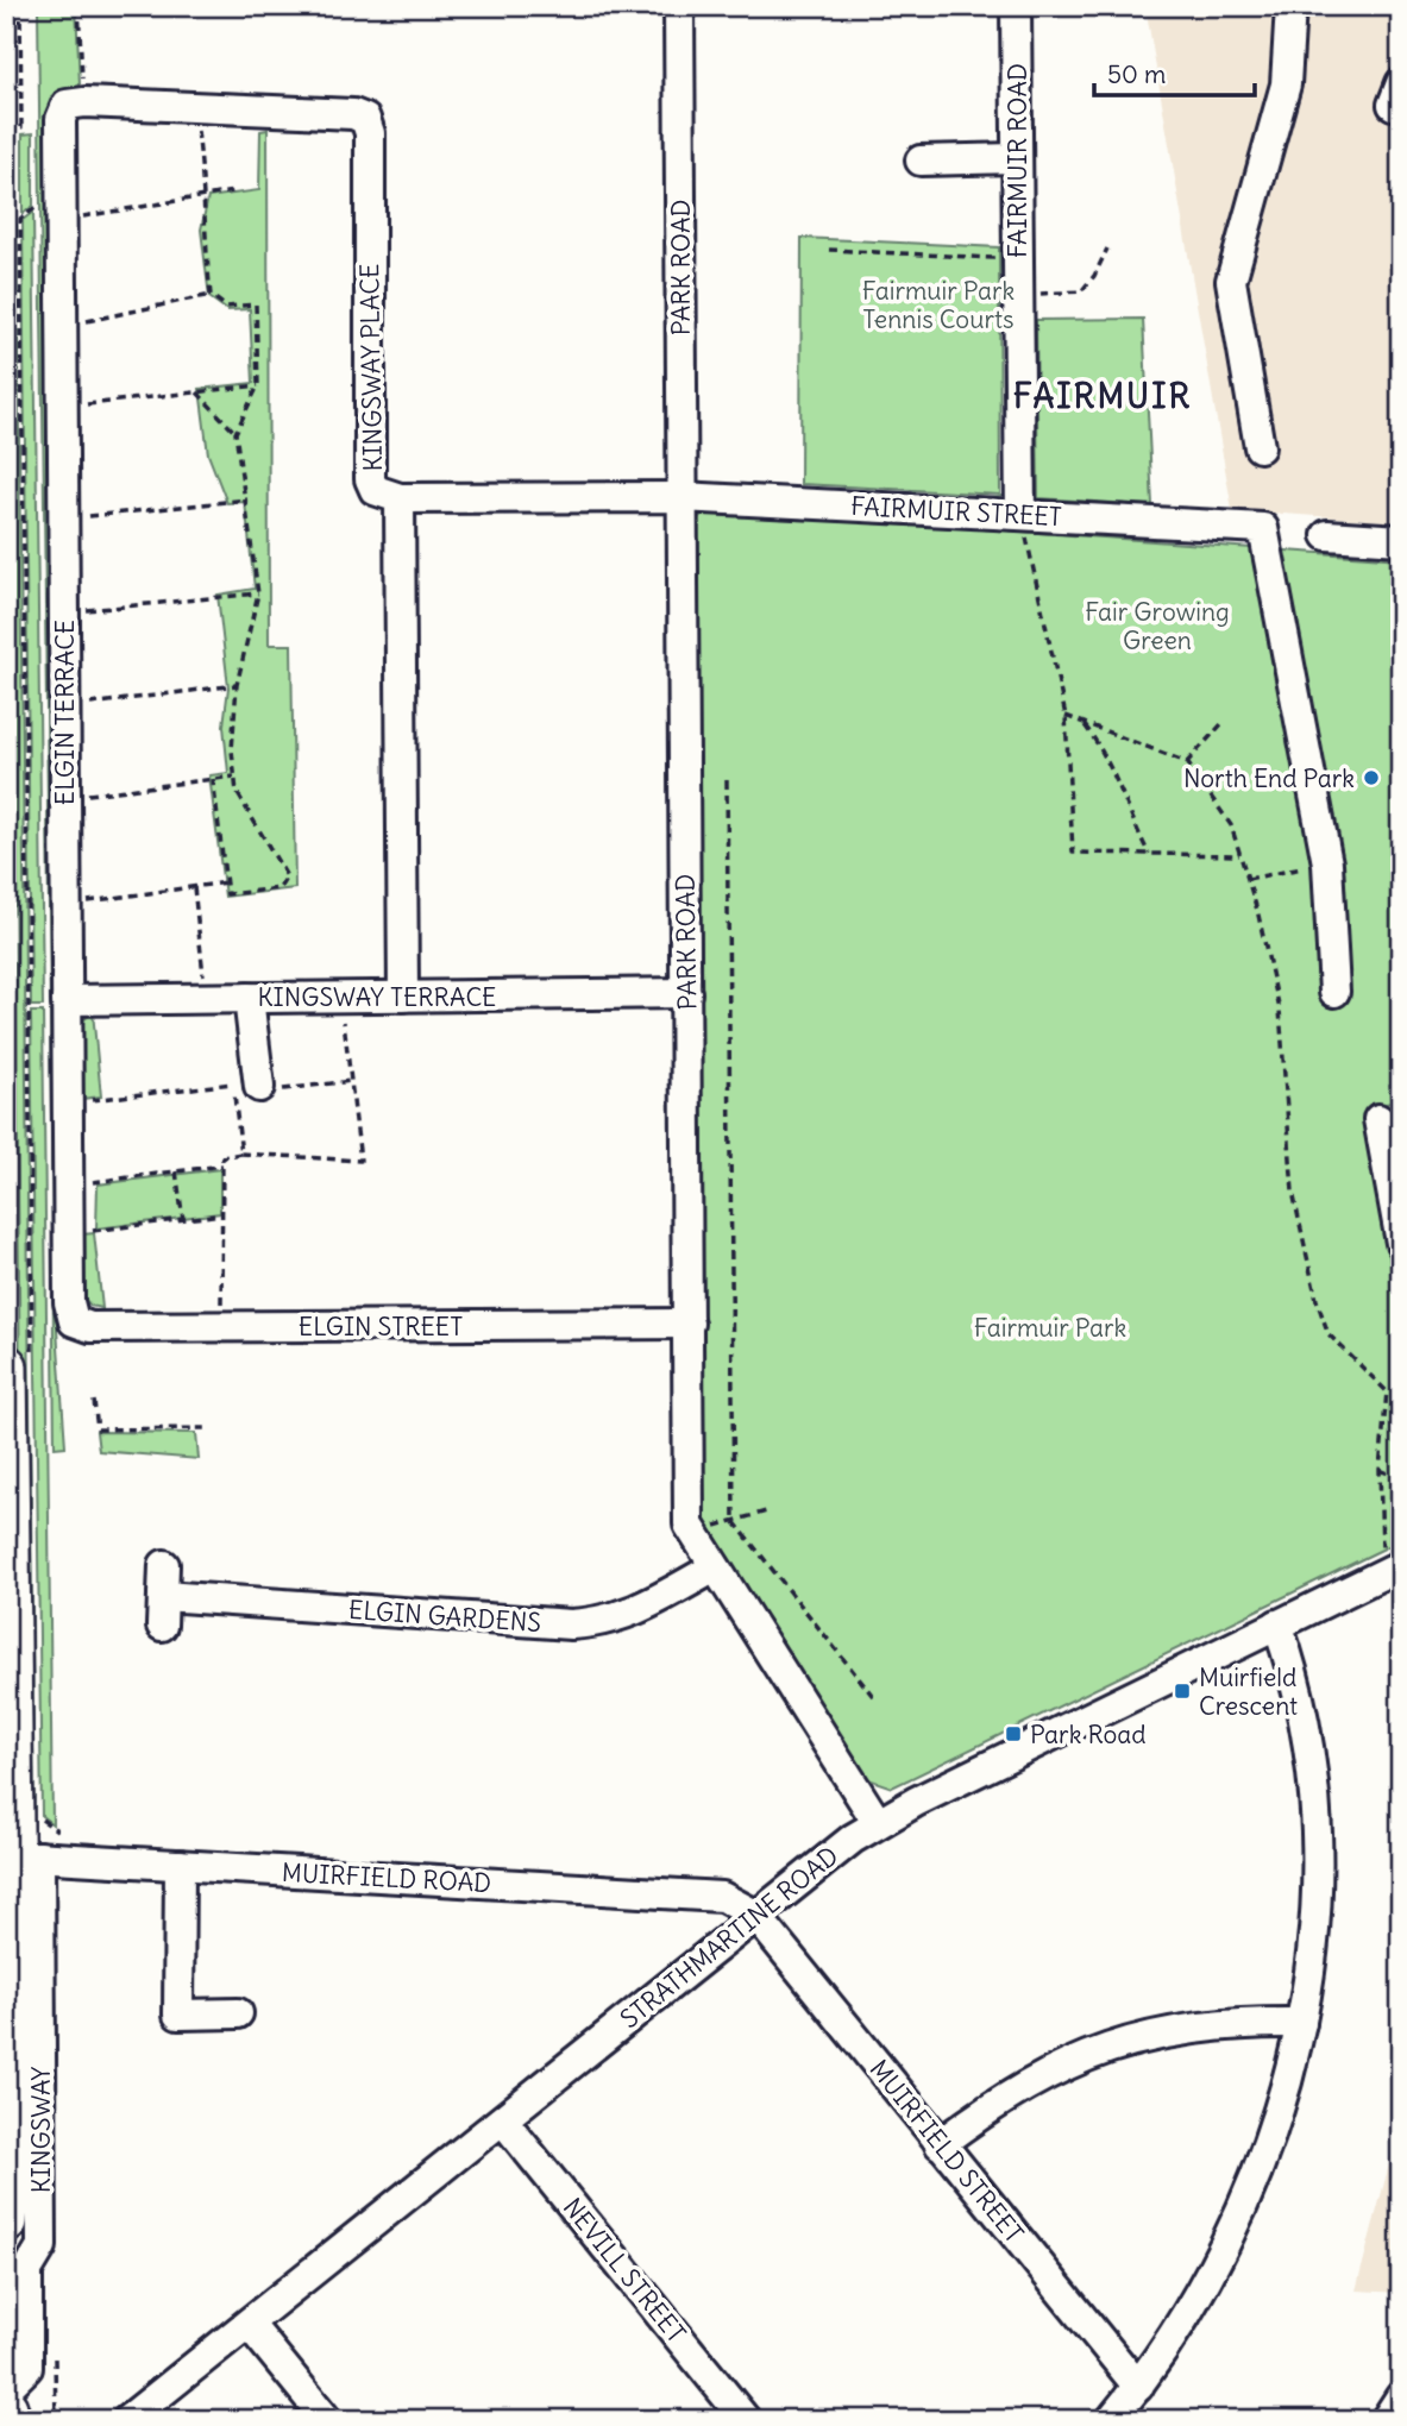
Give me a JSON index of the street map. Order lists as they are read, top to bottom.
{
  "streets": {
    "highway": ["KINGSWAY"],
    "street": [
      "FAIRMUIR ROAD",
      "PARK ROAD",
      "KINGSWAY PLACE",
      "FAIRMUIR STREET",
      "ELGIN TERRACE",
      "KINGSWAY TERRACE",
      "ELGIN STREET",
      "ELGIN GARDENS",
      "MUIRFIELD ROAD",
      "STRATHMARTINE ROAD",
      "MUIRFIELD STREET",
      "NEVILL STREET"
    ]
  },
  "crossings": [
    ["FAIRMUIR ROAD", "FAIRMUIR STREET"],
    ["PARK ROAD", "FAIRMUIR STREET"],
    ["PARK ROAD", "KINGSWAY TERRACE"],
    ["PARK ROAD", "ELGIN STREET"],
    ["PARK ROAD", "ELGIN GARDENS"],
    ["PARK ROAD", "STRATHMARTINE ROAD"],
    ["KINGSWAY PLACE", "FAIRMUIR STREET"],
    ["KINGSWAY PLACE", "ELGIN TERRACE"],
    ["KINGSWAY PLACE", "KINGSWAY TERRACE"],
    ["ELGIN TERRACE", "KINGSWAY TERRACE"],
    ["ELGIN TERRACE", "ELGIN STREET"],
    ["MUIRFIELD ROAD", "STRATHMARTINE ROAD"],
    ["MUIRFIELD ROAD", "KINGSWAY"],
    ["MUIRFIELD ROAD", "MUIRFIELD STREET"],
    ["STRATHMARTINE ROAD", "MUIRFIELD STREET"],
    ["STRATHMARTINE ROAD", "NEVILL STREET"]
  ],
  "districts": ["FAIRMUIR"],
  "parks": ["Fairmuir Park Tennis Courts", "Fair Growing Green", "Fairmuir Park"],
  "places": {
    "other": ["North End Park"],
    "transit": ["Muirfield Crescent", "Park Road"]
  },
  "scale_bar": "50 m"
}
